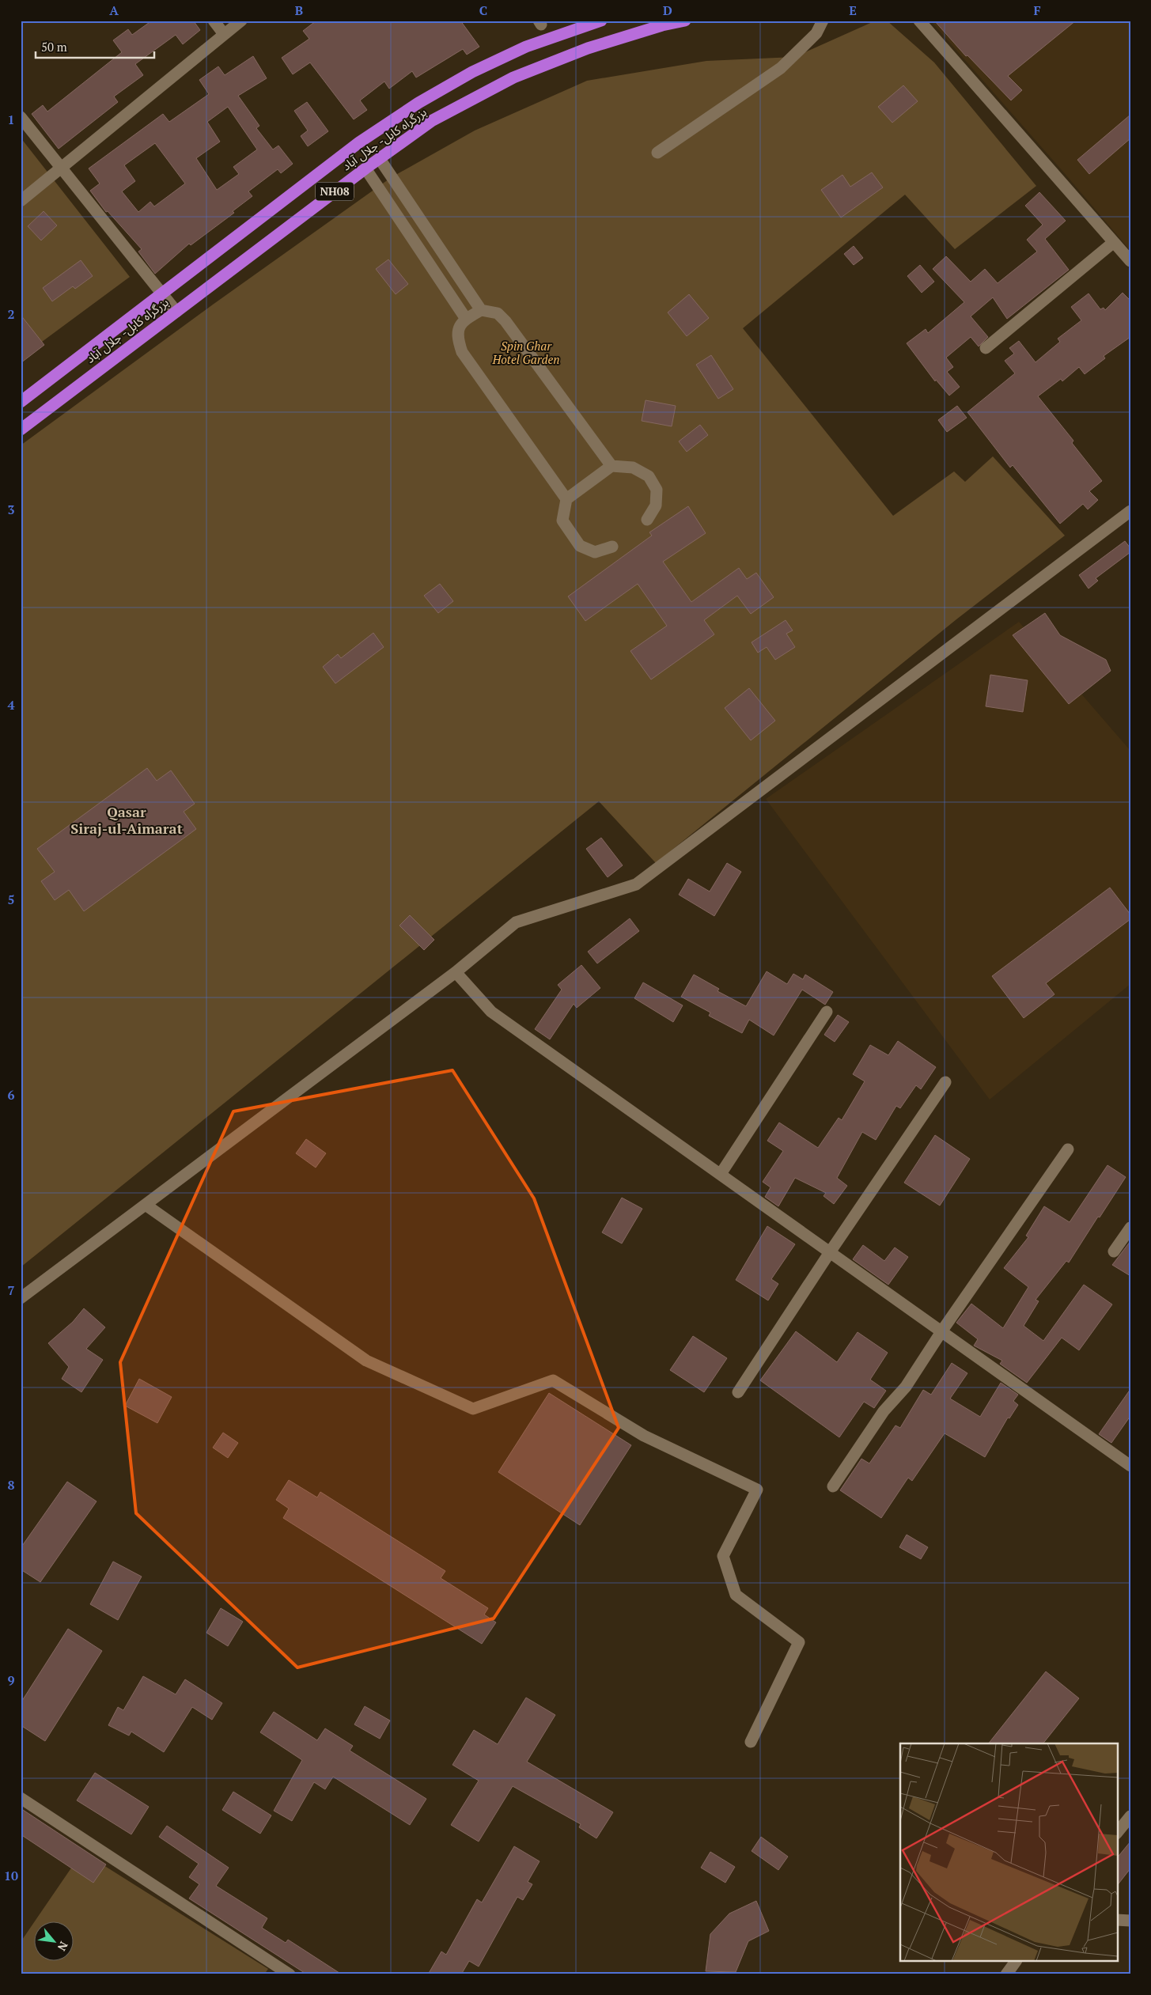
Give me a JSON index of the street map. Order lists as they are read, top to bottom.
{
  "streets": {
    "highway": ["بزرگراه کابل- جلال آباد", "NH08"]
  },
  "districts": ["Qasar Siraj-ul-Aimarat"],
  "parks": ["Spin Ghar Hotel Garden"],
  "scale_bar": "50 m",
  "north": "bottom right",
  "grid": {
    "columns": [
      "A",
      "B",
      "C",
      "D",
      "E",
      "F"
    ],
    "rows": [
      "1",
      "2",
      "3",
      "4",
      "5",
      "6",
      "7",
      "8",
      "9",
      "10"
    ]
  }
}
